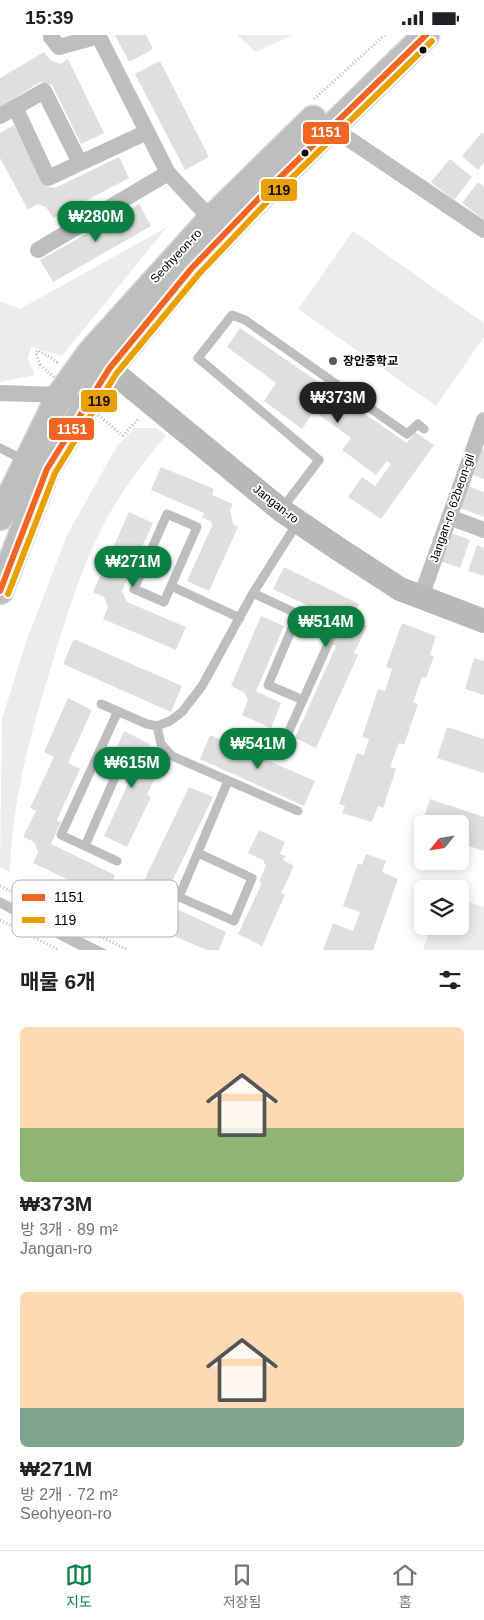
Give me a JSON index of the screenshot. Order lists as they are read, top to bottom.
{
  "streets": {
    "main road": ["Seohyeon-ro"],
    "street": ["Jangan-ro", "Jangan-ro 62beon-gil"]
  },
  "crossings": [
    ["Seohyeon-ro", "Jangan-ro"],
    ["Jangan-ro", "Jangan-ro 62beon-gil"]
  ],
  "places": ["장안중학교"],
  "lines": ["transit line 1151", "transit line 119"],
  "legend": ["1151", "119"],
  "north": "bottom left",
  "page": {
    "status": "15:39",
    "price": [
      "₩280M",
      "₩373M",
      "₩271M",
      "₩514M",
      "₩541M",
      "₩615M"
    ],
    "heading": "매물 6개",
    "list": [
      {
        "name": "₩373M",
        "note": "방 3개 · 89 m² · Jangan-ro"
      },
      {
        "name": "₩271M",
        "note": "방 2개 · 72 m² · Seohyeon-ro"
      }
    ],
    "tabs": ["지도", "저장됨", "홈"]
  }
}
